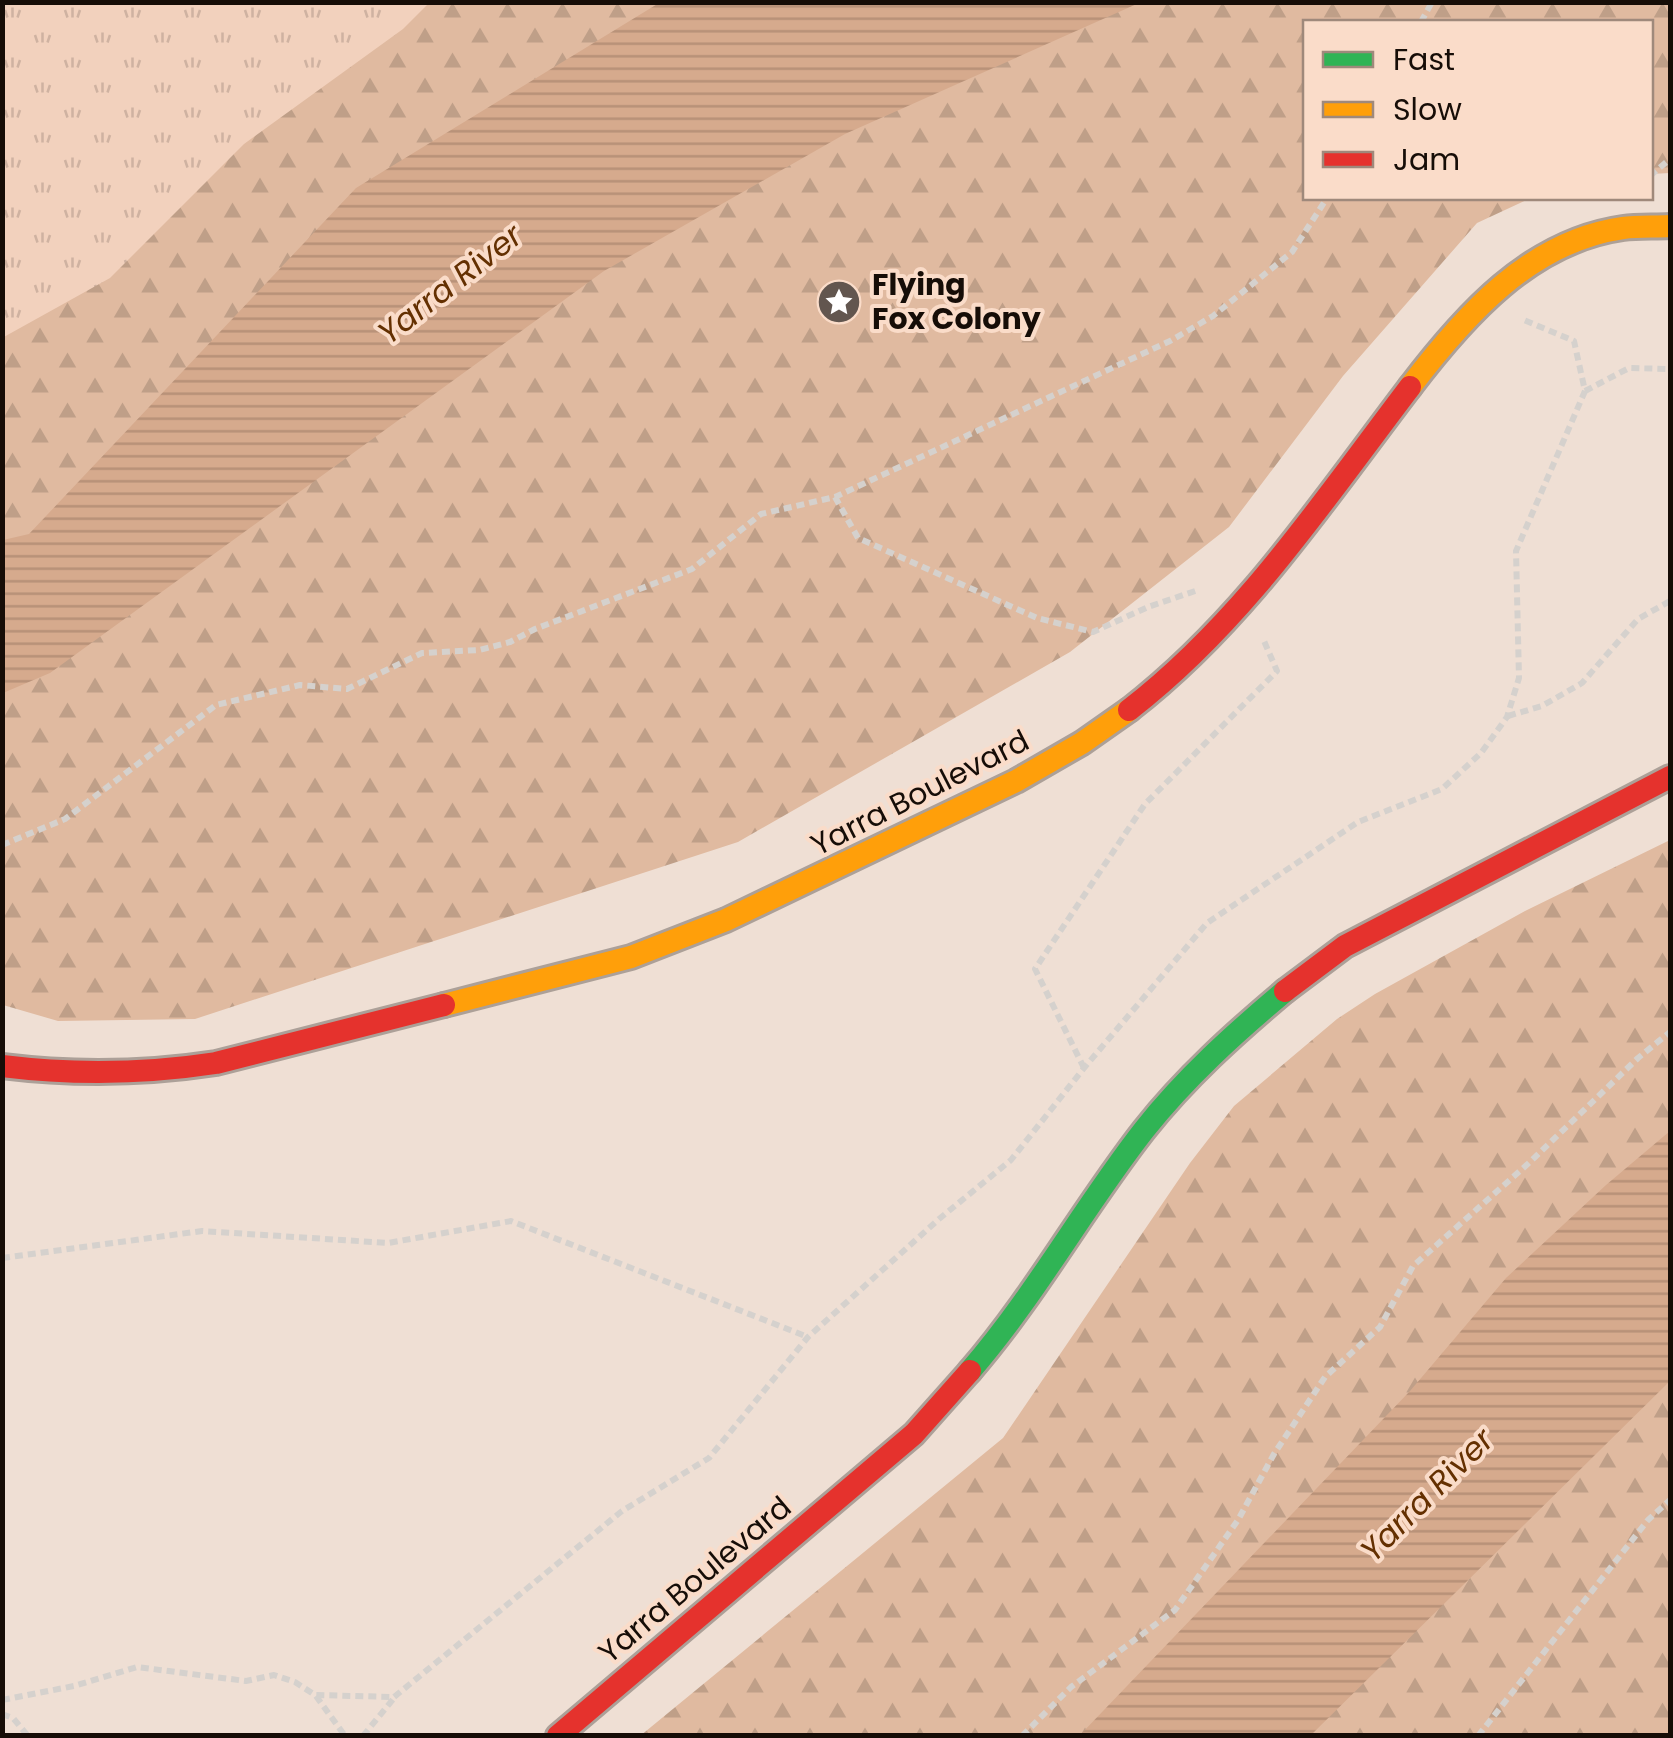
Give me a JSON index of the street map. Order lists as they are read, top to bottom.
{
  "streets": {
    "main road": ["Yarra Boulevard"]
  },
  "water": ["Yarra River"],
  "places": {
    "place": ["Flying Fox Colony"]
  },
  "legend": ["Fast", "Slow", "Jam"]
}
